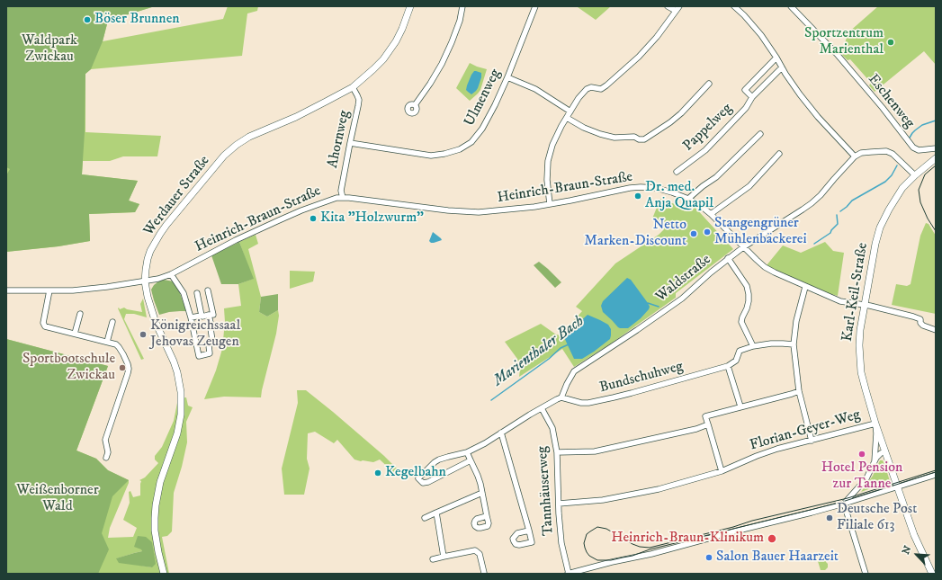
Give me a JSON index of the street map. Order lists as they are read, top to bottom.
{
  "streets": {
    "main road": ["Werdauer Straße", "Karl-Keil-Straße"],
    "street": [
      "Ulmenweg",
      "Eschenweg",
      "Pappelweg",
      "Ahornweg",
      "Heinrich-Braun-Straße",
      "Waldstraße",
      "Bundschuhweg",
      "Florian-Geyer-Weg",
      "Tannhäuserweg"
    ]
  },
  "crossings": [
    ["Ulmenweg", "Ahornweg"],
    ["Ahornweg", "Heinrich-Braun-Straße"],
    ["Ahornweg", "Werdauer Straße"],
    ["Heinrich-Braun-Straße", "Werdauer Straße"],
    ["Heinrich-Braun-Straße", "Waldstraße"],
    ["Heinrich-Braun-Straße", "Karl-Keil-Straße"],
    ["Waldstraße", "Bundschuhweg"],
    ["Karl-Keil-Straße", "Florian-Geyer-Weg"],
    ["Florian-Geyer-Weg", "Tannhäuserweg"]
  ],
  "water": ["Marienthaler Bach"],
  "parks": ["Waldpark Zwickau", "Weißenborner Wald"],
  "places": [
    "Böser Brunnen",
    "Sportzentrum Marienthal",
    "Dr. med. Anja Quapil",
    "Kita \"Holzwurm\"",
    "Stangengrüner Mühlenbäckerei",
    "Netto Marken-Discount",
    "Königreichssaal Jehovas Zeugen",
    "Sportbootschule Zwickau",
    "Hotel Pension zur Tanne",
    "Kegelbahn",
    "Deutsche Post Filiale 613",
    "Heinrich-Braun-Klinikum",
    "Salon Bauer Haarzeit"
  ],
  "north": "top left"
}
